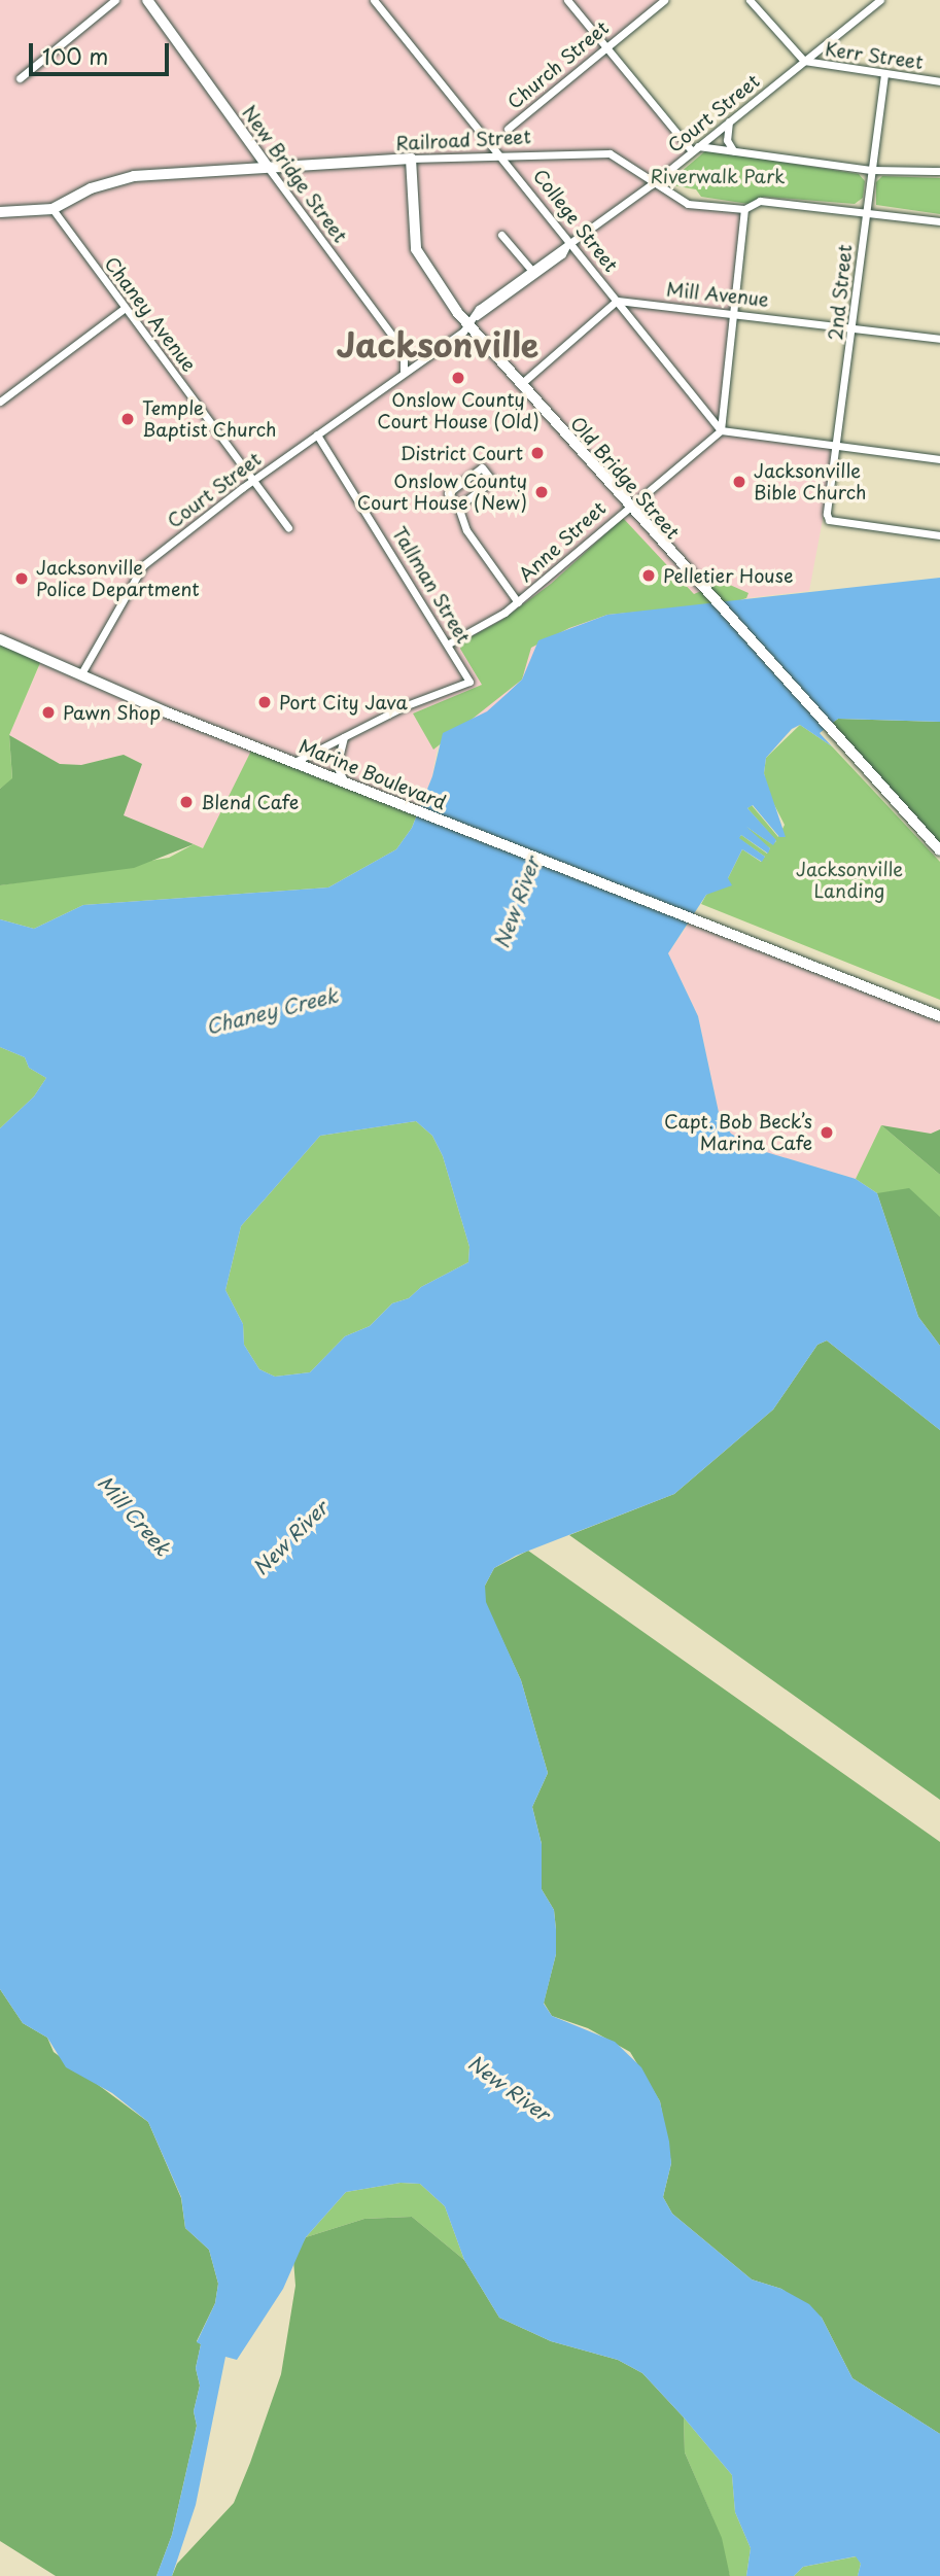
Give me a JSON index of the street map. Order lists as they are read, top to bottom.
{
  "streets": {
    "main road": [
      "Railroad Street",
      "New Bridge Street",
      "Old Bridge Street",
      "Marine Boulevard"
    ],
    "street": [
      "Kerr Street",
      "Church Street",
      "Court Street",
      "College Street",
      "2nd Street",
      "Mill Avenue",
      "Chaney Avenue",
      "Anne Street",
      "Tallman Street"
    ]
  },
  "crossings": [
    ["Kerr Street", "Court Street"],
    ["Kerr Street", "2nd Street"],
    ["Court Street", "Railroad Street"],
    ["Court Street", "New Bridge Street"],
    ["Court Street", "College Street"],
    ["Court Street", "Chaney Avenue"],
    ["Court Street", "Old Bridge Street"],
    ["Court Street", "Tallman Street"],
    ["Court Street", "Marine Boulevard"],
    ["Railroad Street", "New Bridge Street"],
    ["Railroad Street", "College Street"],
    ["Railroad Street", "2nd Street"],
    ["Railroad Street", "Chaney Avenue"],
    ["Railroad Street", "Old Bridge Street"],
    ["College Street", "Mill Avenue"],
    ["College Street", "Anne Street"],
    ["2nd Street", "Mill Avenue"],
    ["Old Bridge Street", "Anne Street"],
    ["Anne Street", "Tallman Street"]
  ],
  "districts": ["Jacksonville"],
  "water": ["New River", "Chaney Creek", "Mill Creek"],
  "parks": ["Riverwalk Park", "Jacksonville Landing"],
  "places": [
    "Onslow County Court House (Old)",
    "Temple Baptist Church",
    "District Court",
    "Jacksonville Bible Church",
    "Onslow County Court House (New)",
    "Pelletier House",
    "Jacksonville Police Department",
    "Port City Java",
    "Pawn Shop",
    "Blend Cafe",
    "Capt. Bob Beck’s Marina Cafe"
  ],
  "scale_bar": "100 m"
}
